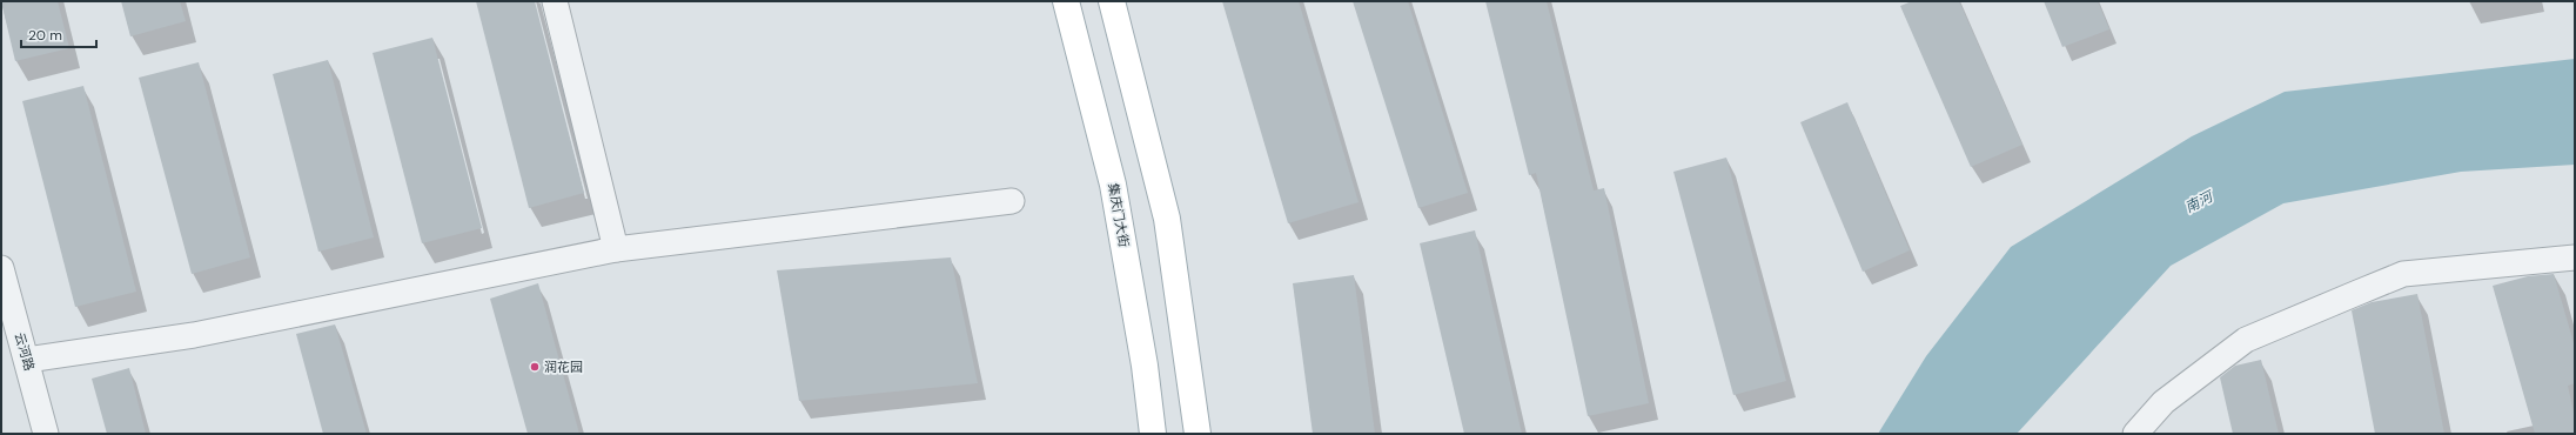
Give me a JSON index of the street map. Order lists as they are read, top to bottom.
{
  "streets": {
    "main road": ["集庆门大街"],
    "street": ["云河路"]
  },
  "water": ["南河"],
  "places": ["润花园"],
  "scale_bar": "20 m"
}
